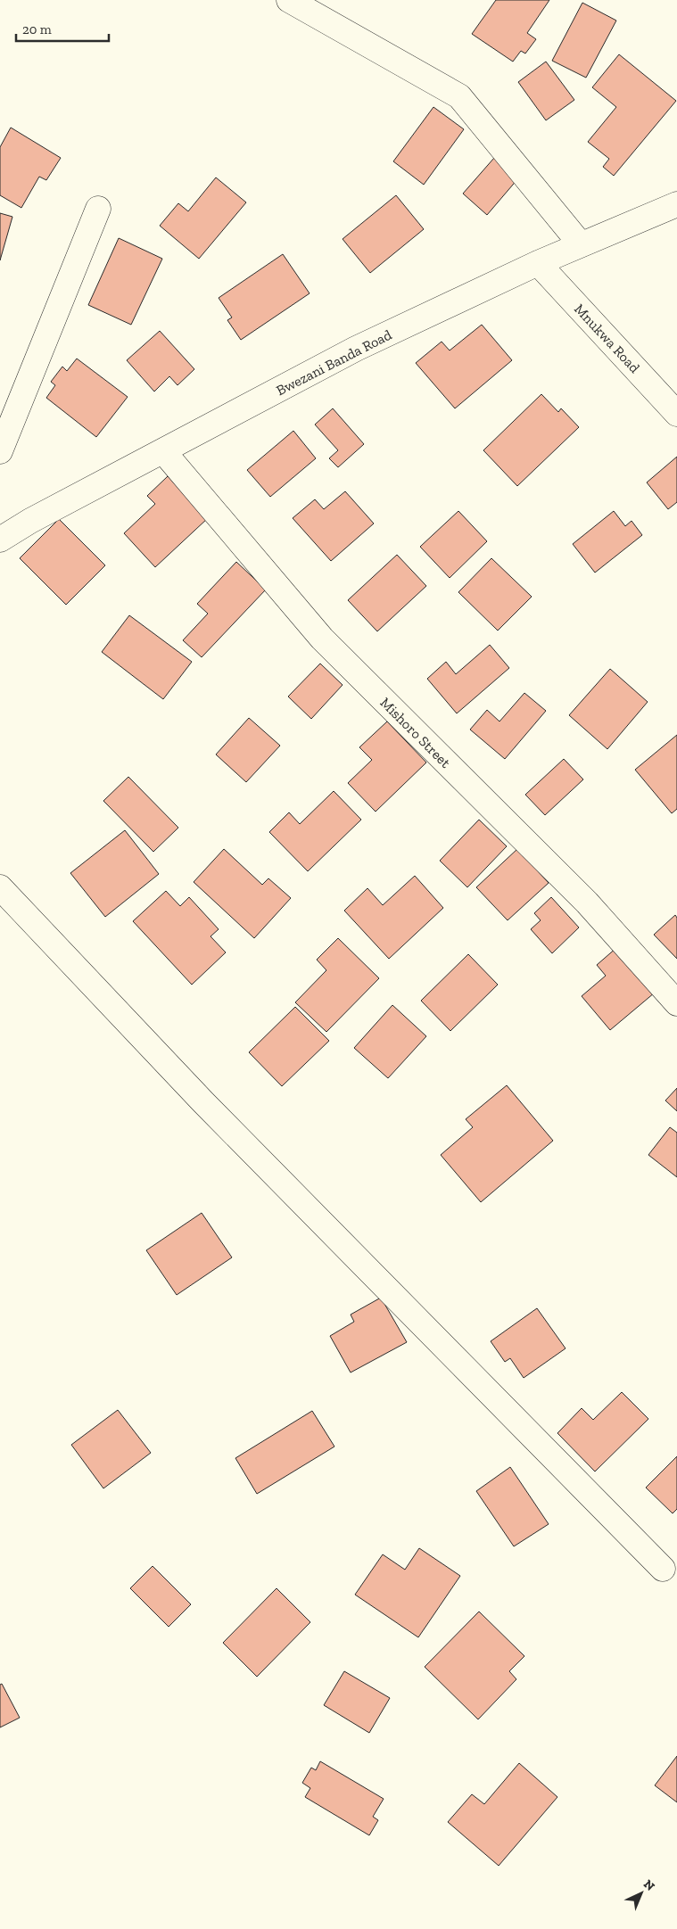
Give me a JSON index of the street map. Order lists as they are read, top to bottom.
{
  "streets": {
    "street": ["Mnukwa Road", "Bwezani Banda Road", "Mishoro Street"]
  },
  "crossings": [
    ["Mnukwa Road", "Bwezani Banda Road"],
    ["Bwezani Banda Road", "Mishoro Street"]
  ],
  "scale_bar": "20 m",
  "north": "top right"
}
